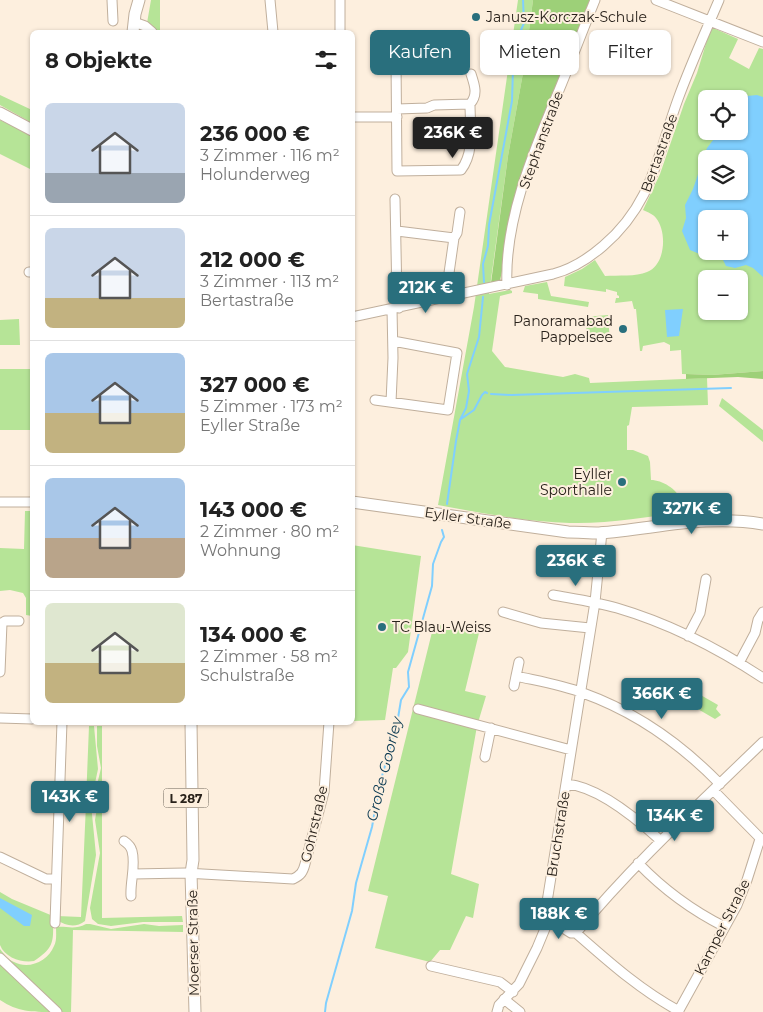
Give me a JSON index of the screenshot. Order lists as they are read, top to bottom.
{
  "streets": {
    "main road": ["Eyller Straße", "L 287", "Moerser Straße"],
    "street": [
      "Stephanstraße",
      "Bertastraße",
      "Gohrstraße",
      "Bruchstraße",
      "Kamper Straße"
    ]
  },
  "crossings": [
    ["Stephanstraße", "Bertastraße"],
    ["Eyller Straße", "Bruchstraße"],
    ["Gohrstraße", "Moerser Straße"]
  ],
  "water": ["Große Goorley"],
  "places": [
    "Janusz-Korczak-Schule",
    "Panoramabad Pappelsee",
    "Eyller Sporthalle",
    "TC Blau-Weiss"
  ],
  "page": {
    "chip": ["Kaufen", "Mieten", "Filter"],
    "heading": "8 Objekte",
    "map_buttons": ["+", "−"],
    "list": [
      {
        "name": "236 000 €",
        "note": "3 Zimmer · 116 m² · Holunderweg"
      },
      {
        "name": "212 000 €",
        "note": "3 Zimmer · 113 m² · Bertastraße"
      },
      {
        "name": "327 000 €",
        "note": "5 Zimmer · 173 m² · Eyller Straße"
      },
      {
        "name": "143 000 €",
        "note": "2 Zimmer · 80 m² · Wohnung"
      },
      {
        "name": "134 000 €",
        "note": "2 Zimmer · 58 m² · Schulstraße"
      }
    ],
    "price": [
      "236K €",
      "212K €",
      "327K €",
      "236K €",
      "366K €",
      "143K €",
      "134K €",
      "188K €"
    ]
  }
}
